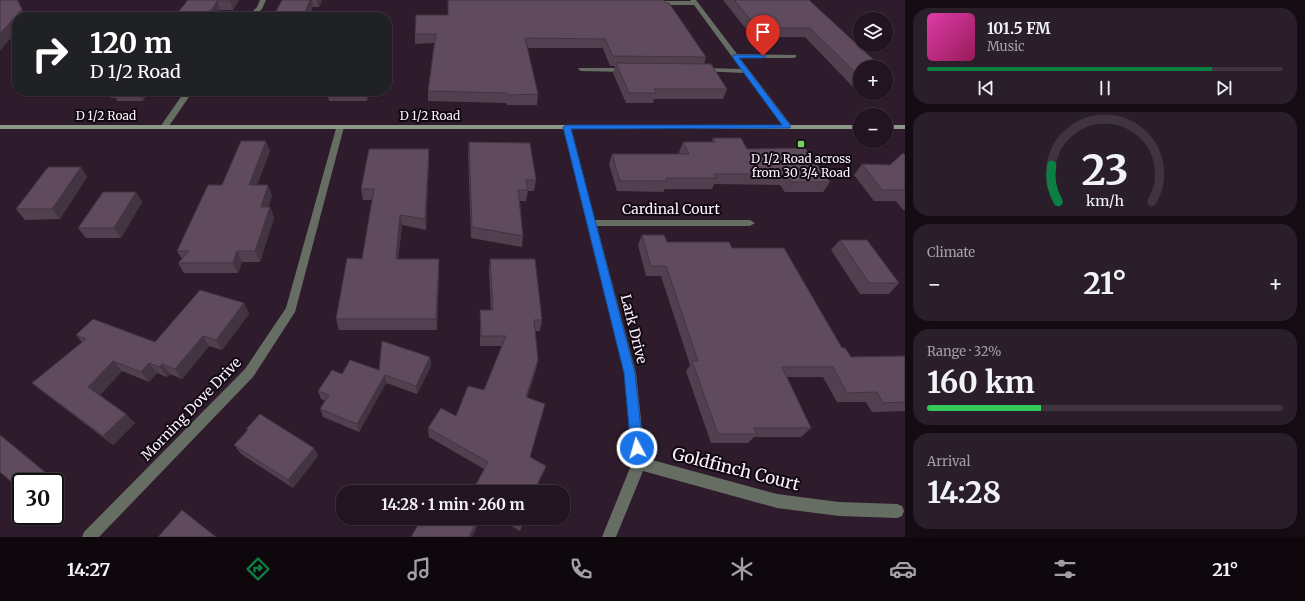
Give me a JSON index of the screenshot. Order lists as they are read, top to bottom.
{
  "streets": {
    "main road": ["D 1/2 Road"],
    "street": [
      "Cardinal Court",
      "Lark Drive",
      "Morning Dove Drive",
      "Goldfinch Court"
    ]
  },
  "crossings": [
    ["D 1/2 Road", "Lark Drive"],
    ["D 1/2 Road", "Morning Dove Drive"],
    ["Cardinal Court", "Lark Drive"],
    ["Lark Drive", "Goldfinch Court"]
  ],
  "places": {
    "transit": ["D 1/2 Road across from 30 3/4 Road"]
  },
  "page": {
    "map_buttons": ["+", "−"],
    "turn": ["120 m", "D 1/2 Road"],
    "song": ["101.5 FM", "Music"],
    "tile": [
      "Climate",
      ["Range · 32%", "160 km"],
      ["Arrival", "14:28"]
    ],
    "heat": ["−", "21°", "+"],
    "limit": "30",
    "trip": "14:28 · 1 min · 260 m",
    "tabs": ["14:27", "21°"],
    "gauge": ["23", "km/h"]
  }
}
